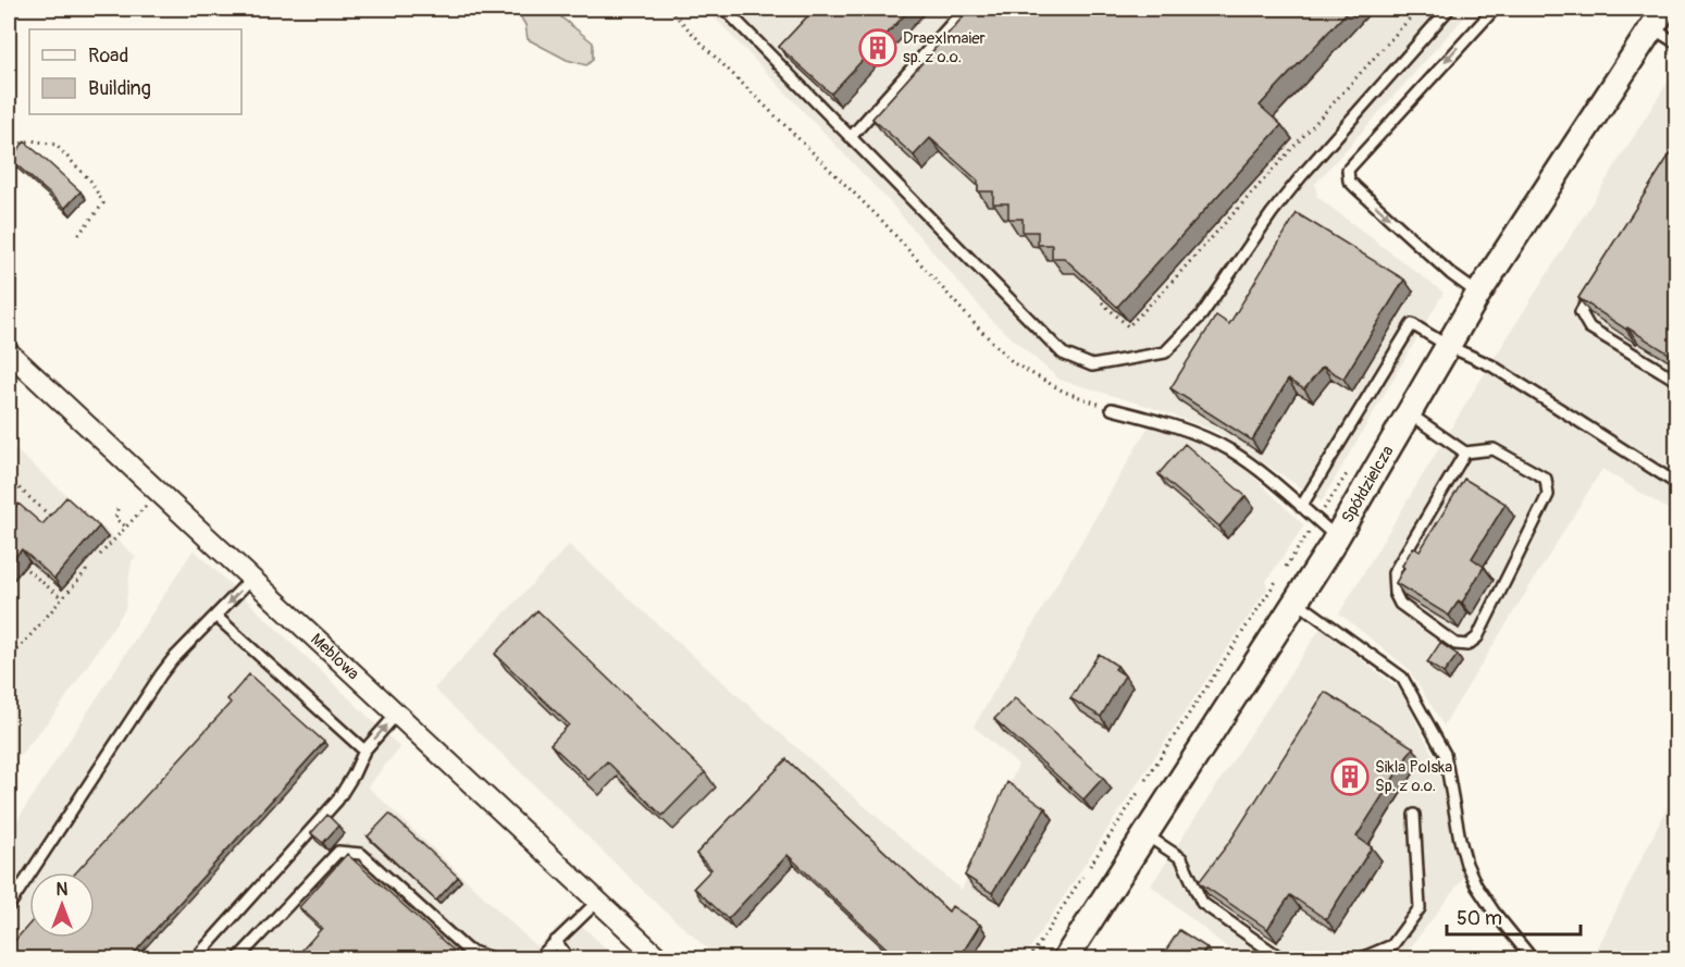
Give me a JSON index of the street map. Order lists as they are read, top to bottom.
{
  "streets": {
    "street": ["Spółdzielcza", "Meblowa"]
  },
  "places": {
    "building": ["Draexlmaier sp. z o.o.", "Sikla Polska Sp. z o.o."]
  },
  "legend": ["Road", "Building"],
  "scale_bar": "50 m",
  "north": "top"
}
